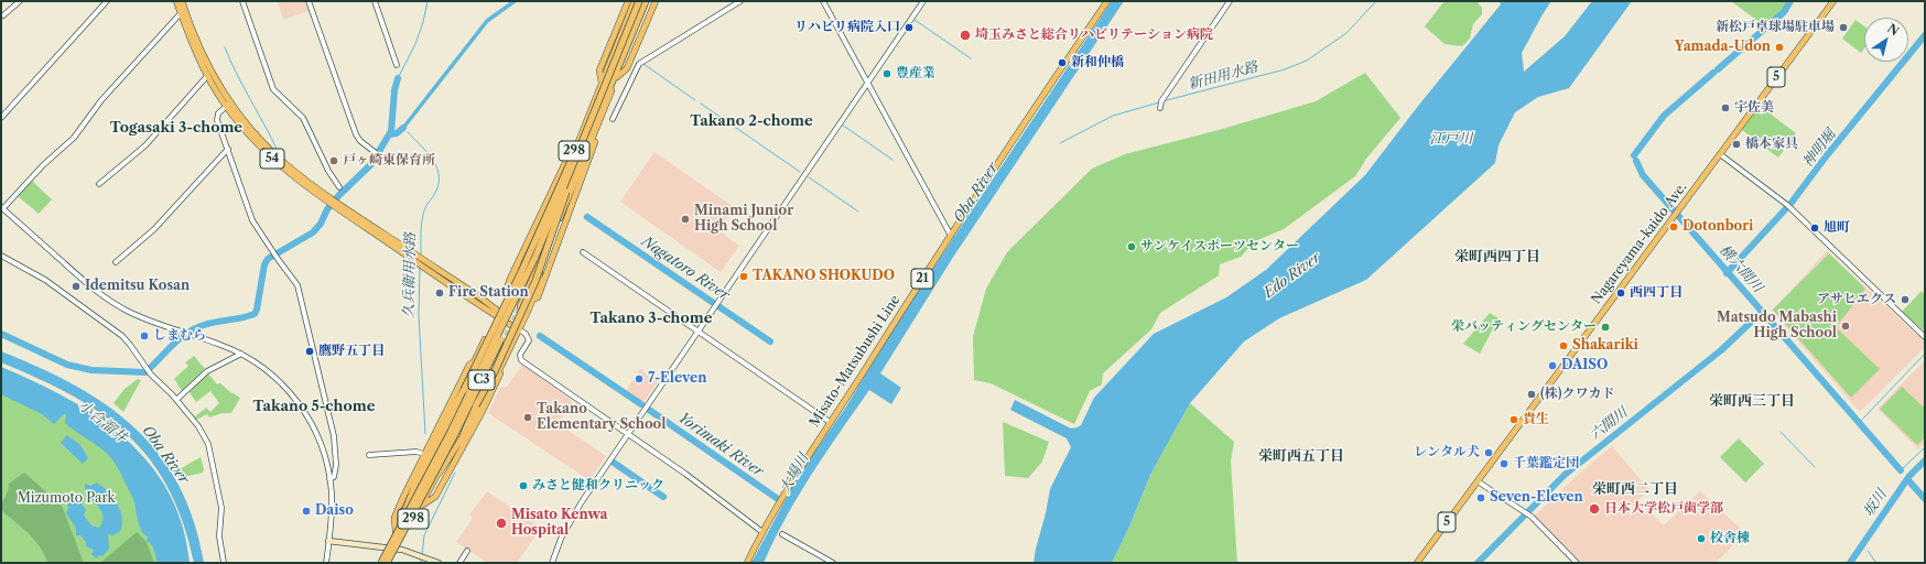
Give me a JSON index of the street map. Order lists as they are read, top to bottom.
{
  "streets": {
    "highway": ["C3"],
    "main road": [
      "5",
      "298",
      "54",
      "Nagareyama-kaido Ave.",
      "21",
      "Misato-Matsubushi Line"
    ]
  },
  "crossings": [
    ["298", "54"],
    ["298", "C3"]
  ],
  "districts": [
    "Takano 2-chome",
    "Togasaki 3-chome",
    "栄町西四丁目",
    "Takano 3-chome",
    "栄町西三丁目",
    "Takano 5-chome",
    "栄町西五丁目",
    "栄町西二丁目"
  ],
  "water": [
    "新田用水路",
    "江戸川",
    "神明堀",
    "Oba River",
    "Nagatoro River",
    "横六間川",
    "久兵衛用水路",
    "Edo River",
    "小合溜井",
    "六間川",
    "Yorimaki River",
    "大場川",
    "坂川"
  ],
  "parks": ["Mizumoto Park"],
  "places": [
    "リハビリ病院入口",
    "新松戸卓球場駐車場",
    "埼玉みさと総合リハビリテーション病院",
    "Yamada-Udon",
    "新和仲橋",
    "豊産業",
    "宇佐美",
    "橋本家具",
    "戸ヶ崎東保育所",
    "Minami Junior High School",
    "Dotonbori",
    "旭町",
    "サンケイスポーツセンター",
    "TAKANO SHOKUDO",
    "Idemitsu Kosan",
    "Fire Station",
    "西四丁目",
    "アサヒエクス",
    "Matsudo Mabashi High School",
    "栄バッティングセンター",
    "しまむら",
    "Shakariki",
    "鷹野五丁目",
    "DAISO",
    "7-Eleven",
    "(株)クワカド",
    "Takano Elementary School",
    "貴生",
    "レンタル犬",
    "千葉鑑定団",
    "みさと健和クリニック",
    "Seven-Eleven",
    "日本大学松戸歯学部",
    "Daiso",
    "Misato Kenwa Hospital",
    "校舎棟"
  ],
  "north": "top right"
}
